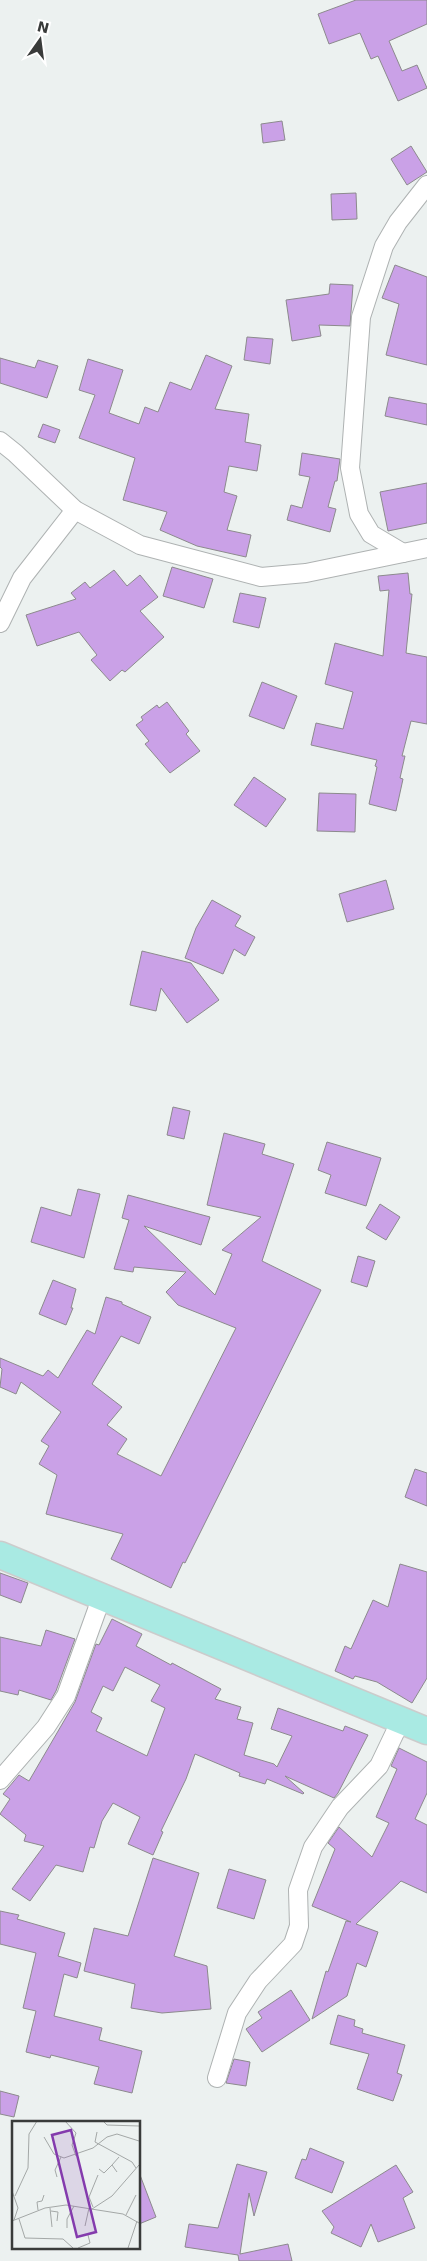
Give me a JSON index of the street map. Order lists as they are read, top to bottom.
{
  "north": "top"
}
